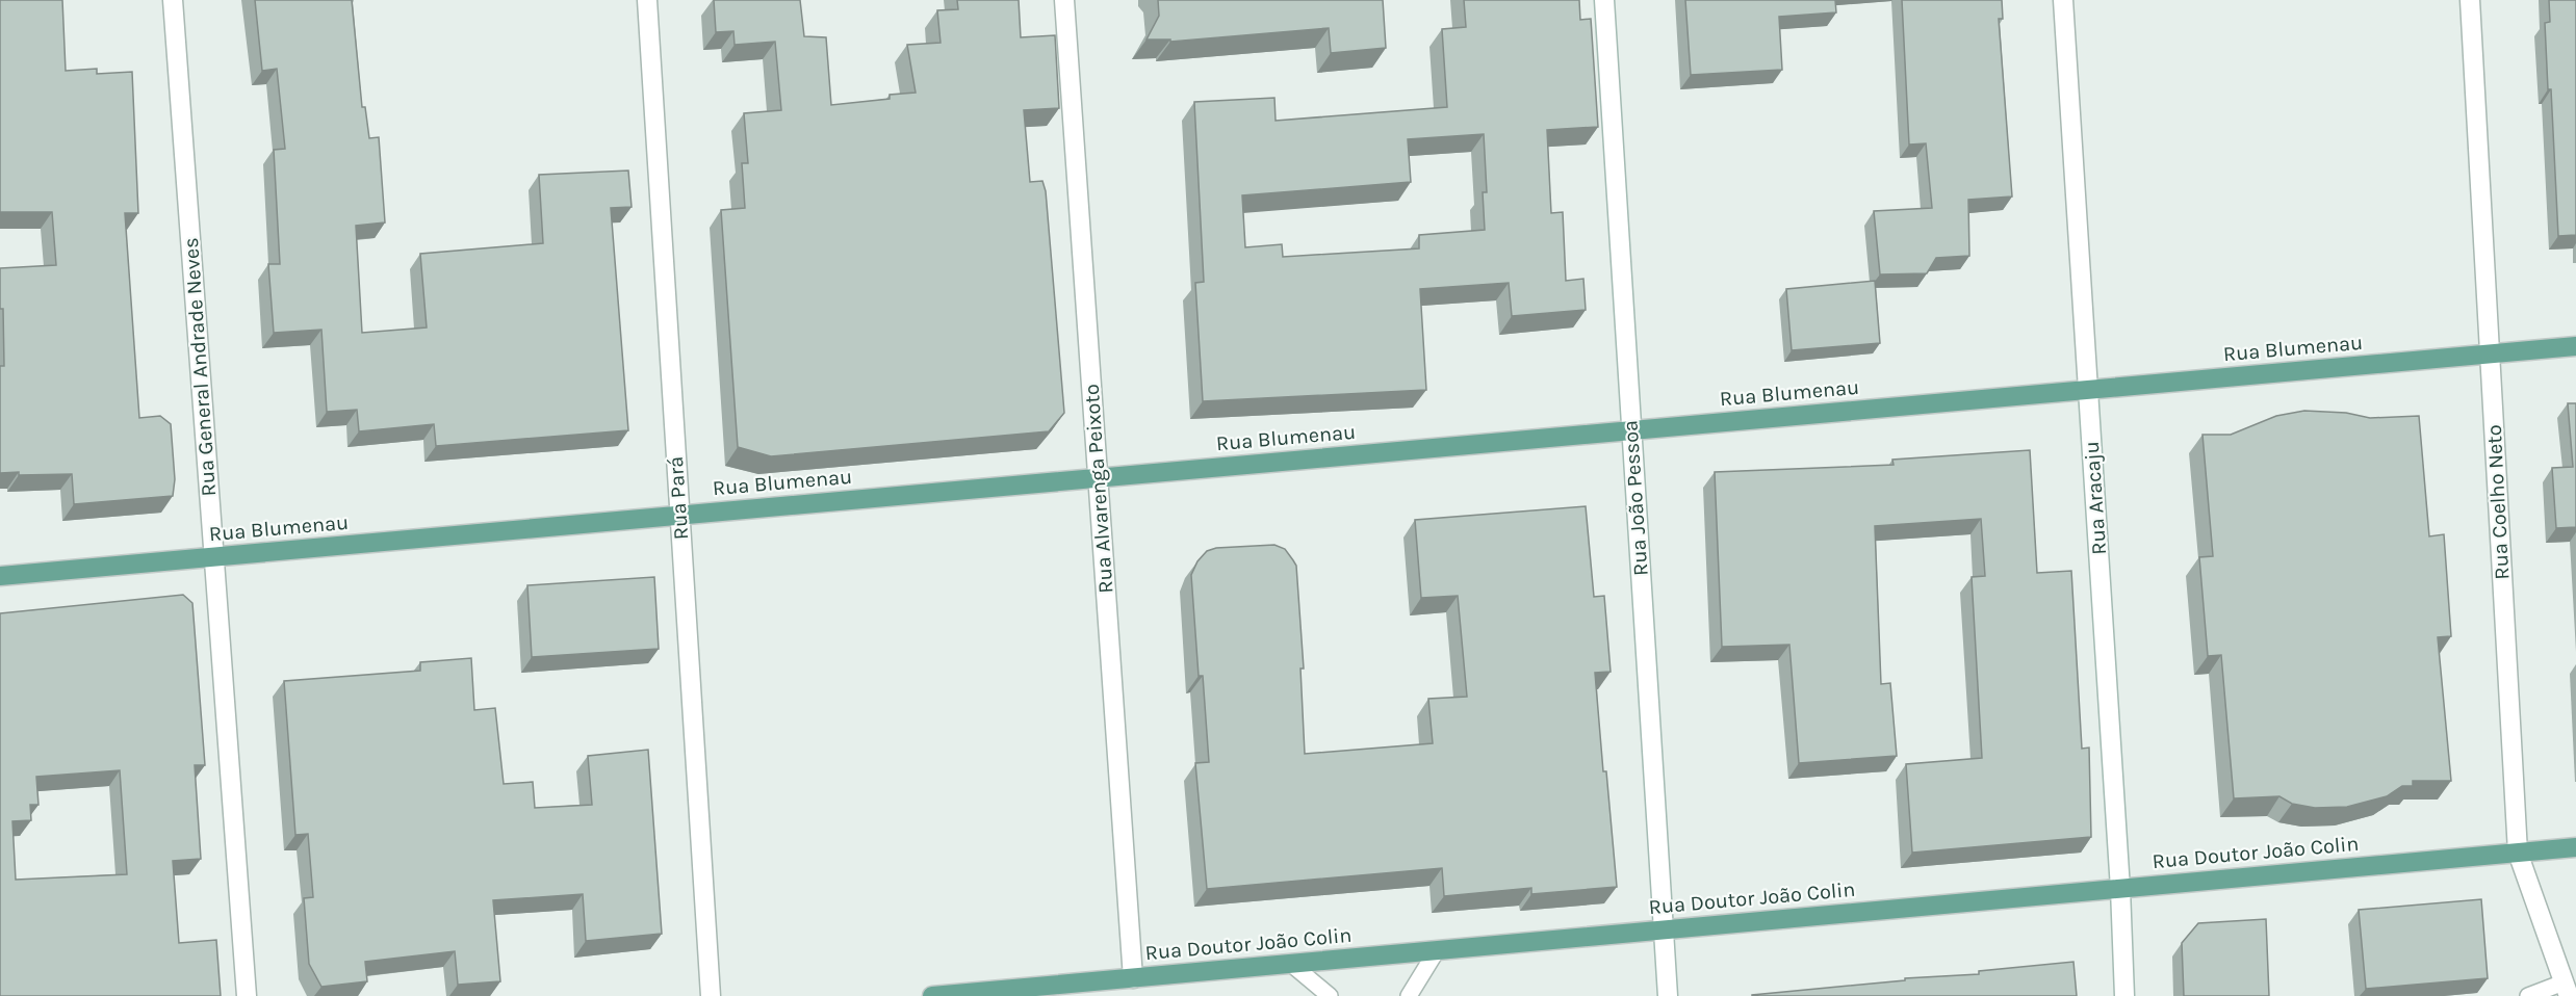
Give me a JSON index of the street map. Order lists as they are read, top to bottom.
{
  "streets": {
    "main road": ["Rua Blumenau", "Rua Doutor João Colin"],
    "street": [
      "Rua General Andrade Neves",
      "Rua Alvarenga Peixoto",
      "Rua Pará",
      "Rua João Pessoa",
      "Rua Aracaju",
      "Rua Coelho Neto"
    ]
  },
  "crossings": [
    ["Rua Blumenau", "Rua General Andrade Neves"],
    ["Rua Blumenau", "Rua Alvarenga Peixoto"],
    ["Rua Blumenau", "Rua Pará"],
    ["Rua Blumenau", "Rua João Pessoa"],
    ["Rua Blumenau", "Rua Aracaju"],
    ["Rua Blumenau", "Rua Coelho Neto"],
    ["Rua Alvarenga Peixoto", "Rua Doutor João Colin"],
    ["Rua João Pessoa", "Rua Doutor João Colin"],
    ["Rua Aracaju", "Rua Doutor João Colin"],
    ["Rua Coelho Neto", "Rua Doutor João Colin"]
  ]
}
